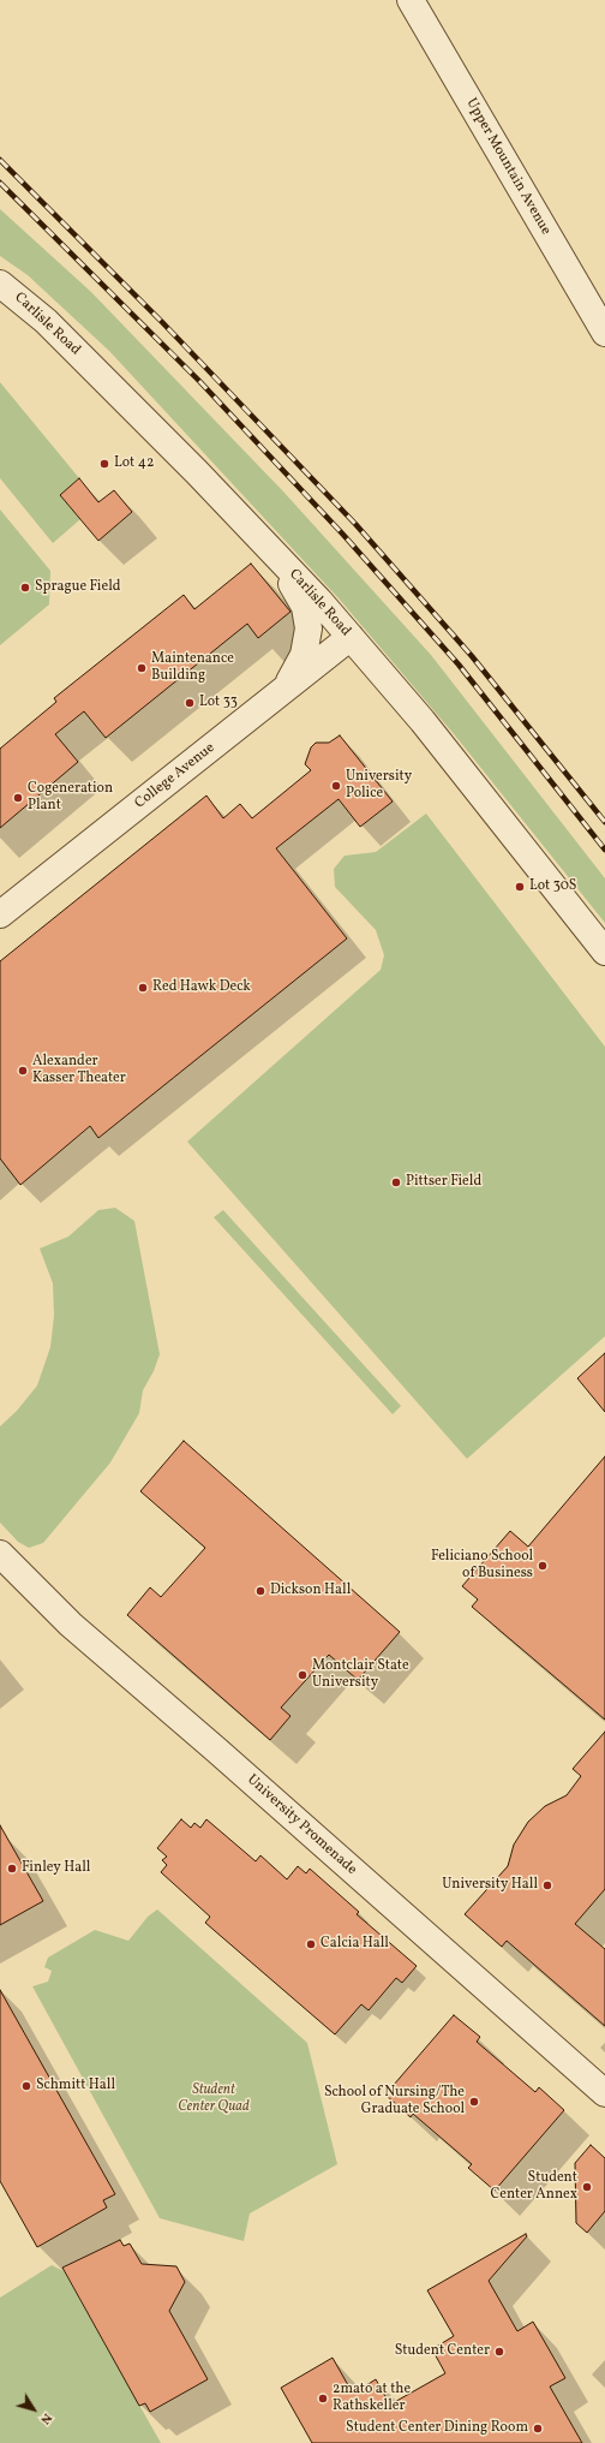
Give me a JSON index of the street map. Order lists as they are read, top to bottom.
{
  "streets": {
    "street": [
      "Upper Mountain Avenue",
      "Carlisle Road",
      "College Avenue",
      "University Promenade"
    ]
  },
  "crossings": [
    ["Carlisle Road", "College Avenue"]
  ],
  "parks": ["Student Center Quad"],
  "places": [
    "Lot 42",
    "Sprague Field",
    "Maintenance Building",
    "Lot 33",
    "University Police",
    "Cogeneration Plant",
    "Lot 30S",
    "Red Hawk Deck",
    "Alexander Kasser Theater",
    "Pittser Field",
    "Feliciano School of Business",
    "Dickson Hall",
    "Montclair State University",
    "Finley Hall",
    "University Hall",
    "Calcia Hall",
    "Schmitt Hall",
    "School of Nursing/The Graduate School",
    "Student Center Annex",
    "Student Center",
    "2mato at the Rathskeller",
    "Student Center Dining Room"
  ],
  "north": "bottom right"
}
